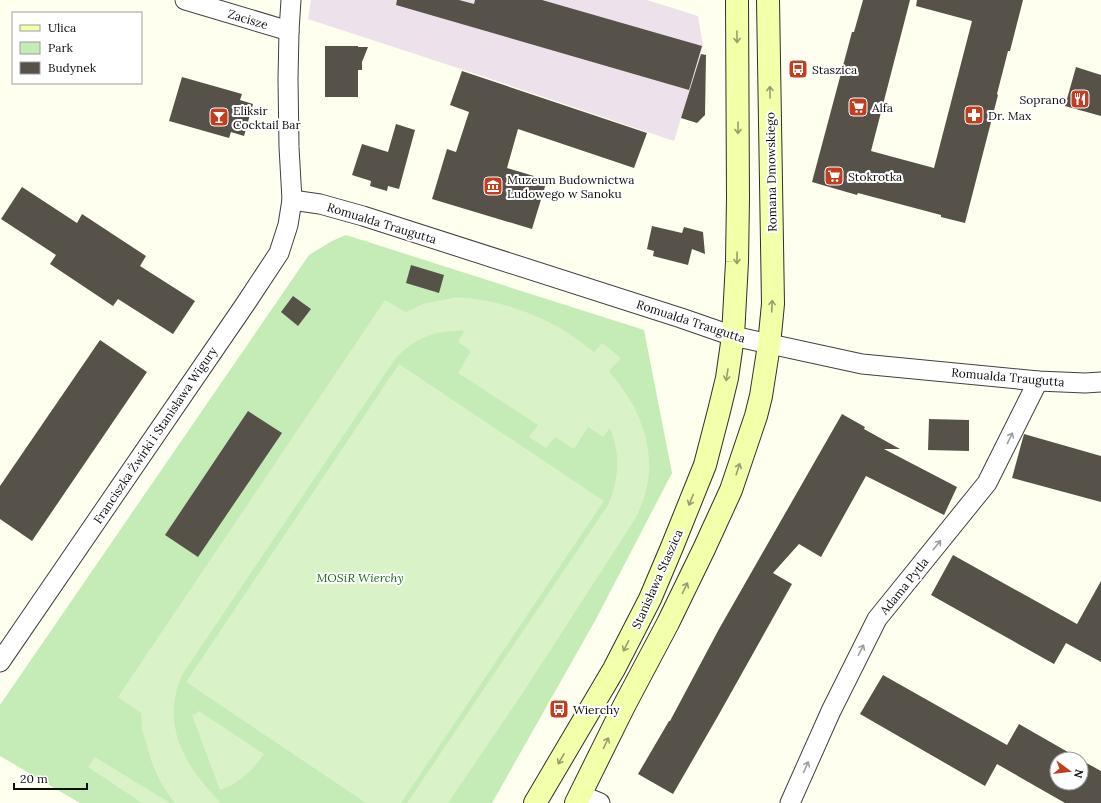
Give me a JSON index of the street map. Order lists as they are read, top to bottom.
{
  "streets": {
    "main road": ["Romana Dmowskiego", "Stanisława Staszica"],
    "street": [
      "Zacisze",
      "Romualda Traugutta",
      "Franciszka Żwirki i Stanisława Wigury",
      "Adama Pytla"
    ]
  },
  "crossings": [
    ["Zacisze", "Franciszka Żwirki i Stanisława Wigury"],
    ["Romana Dmowskiego", "Romualda Traugutta"],
    ["Romualda Traugutta", "Franciszka Żwirki i Stanisława Wigury"],
    ["Romualda Traugutta", "Stanisława Staszica"],
    ["Romualda Traugutta", "Adama Pytla"]
  ],
  "one_way": ["Adama Pytla"],
  "parks": ["MOSiR Wierchy"],
  "places": {
    "bus stop": ["Staszica", "Wierchy"],
    "restaurant": ["Soprano"],
    "supermarket": ["Alfa", "Stokrotka"],
    "pharmacy": ["Dr. Max"],
    "bar": ["Eliksir Cocktail Bar"],
    "museum": ["Muzeum Budownictwa Ludowego w Sanoku"]
  },
  "legend": ["Ulica", "Park", "Budynek"],
  "scale_bar": "20 m",
  "north": "right"
}
